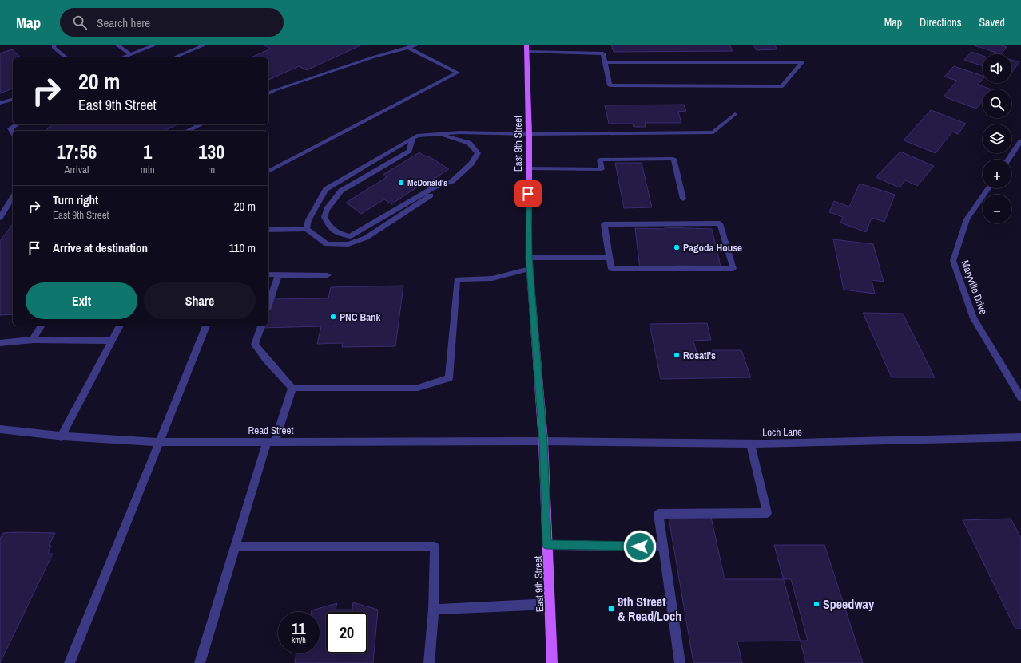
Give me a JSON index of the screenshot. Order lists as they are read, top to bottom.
{
  "streets": {
    "main road": ["East 9th Street"],
    "street": ["Maryville Drive", "Read Street", "Loch Lane"]
  },
  "crossings": [
    ["East 9th Street", "Read Street"],
    ["East 9th Street", "Loch Lane"],
    ["Read Street", "Loch Lane"]
  ],
  "places": {
    "other": [
      "McDonald's",
      "Pagoda House",
      "PNC Bank",
      "Rosati's",
      "Speedway"
    ],
    "transit": ["9th Street & Read/Loch"]
  },
  "page": {
    "header": "Map",
    "search": "Search here",
    "nav": ["Map", "Directions", "Saved"],
    "map_buttons": ["+", "−"],
    "turn": ["20 m", "East 9th Street"],
    "eta": [
      "17:56",
      "Arrival",
      "1",
      "min",
      "130",
      "m"
    ],
    "list": [
      {
        "name": "Turn right",
        "note": "East 9th Street",
        "value": "20 m"
      },
      {
        "name": "Arrive at destination",
        "value": "110 m"
      }
    ],
    "buttons": ["Exit", "Share"],
    "speed": "11 km/h",
    "limit": "20"
  }
}
